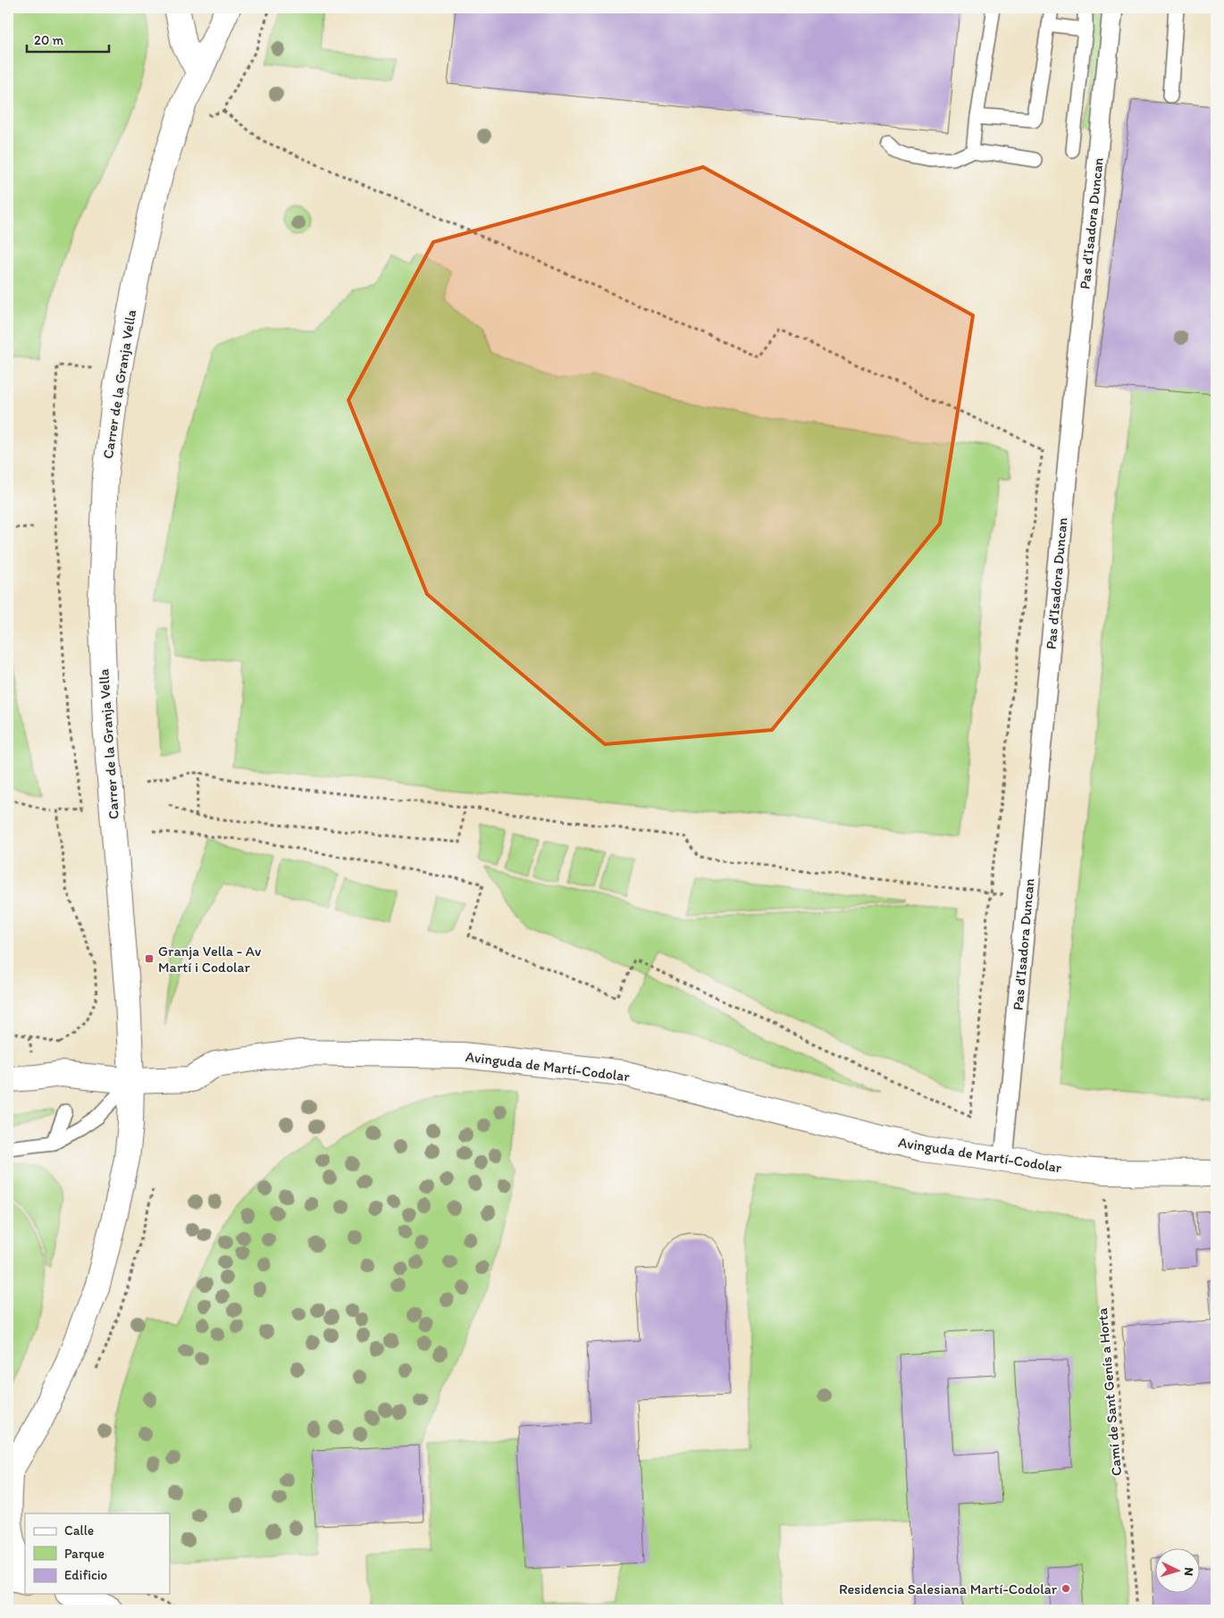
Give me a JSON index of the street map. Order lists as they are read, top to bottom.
{
  "streets": {
    "street": ["Pas d'Isadora Duncan", "Carrer de la Granja Vella", "Avinguda de Martí-Codolar"],
    "path": ["Camí de Sant Genís a Horta"]
  },
  "crossings": [
    ["Pas d'Isadora Duncan", "Avinguda de Martí-Codolar"],
    ["Carrer de la Granja Vella", "Avinguda de Martí-Codolar"],
    ["Avinguda de Martí-Codolar", "Camí de Sant Genís a Horta"]
  ],
  "places": {
    "transit": ["Granja Vella - Av Martí i Codolar"],
    "other": ["Residencia Salesiana Martí-Codolar"]
  },
  "legend": ["Calle", "Parque", "Edificio"],
  "scale_bar": "20 m",
  "north": "right"
}
